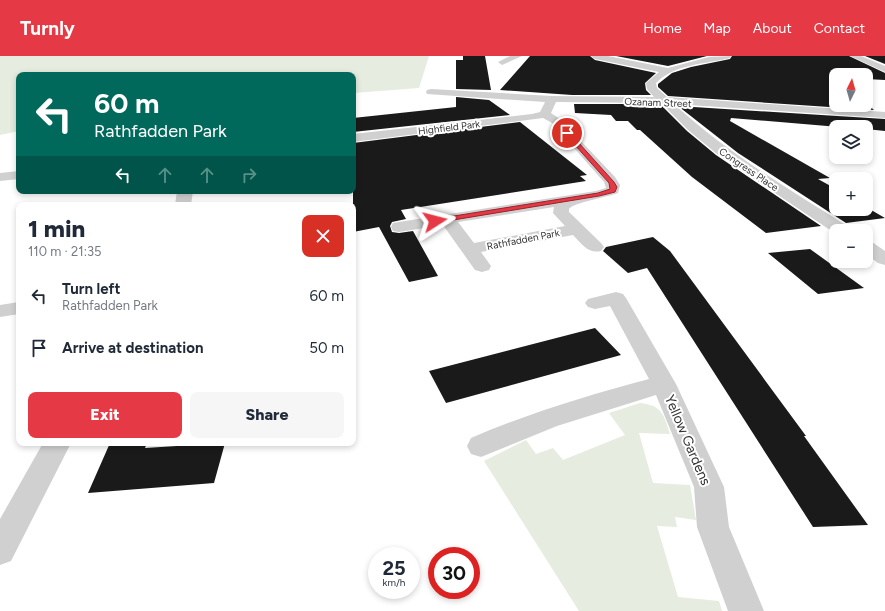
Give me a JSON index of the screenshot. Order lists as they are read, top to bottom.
{
  "streets": {
    "street": [
      "Ozanam Street",
      "Highfield Park",
      "Congress Place",
      "Rathfadden Park",
      "Yellow Gardens"
    ]
  },
  "crossings": [
    ["Ozanam Street", "Congress Place"],
    ["Highfield Park", "Rathfadden Park"]
  ],
  "north": "top",
  "page": {
    "header": "Turnly",
    "nav": [
      "Home",
      "Map",
      "About",
      "Contact"
    ],
    "map_buttons": ["+", "−"],
    "turn": ["60 m", "Rathfadden Park"],
    "heading": ["1 min", "110 m · 21:35"],
    "list": [
      {
        "name": "Turn left",
        "note": "Rathfadden Park",
        "value": "60 m"
      },
      {
        "name": "Arrive at destination",
        "value": "50 m"
      }
    ],
    "buttons": ["Exit", "Share"],
    "speed": "25 km/h",
    "limit": "30"
  }
}
